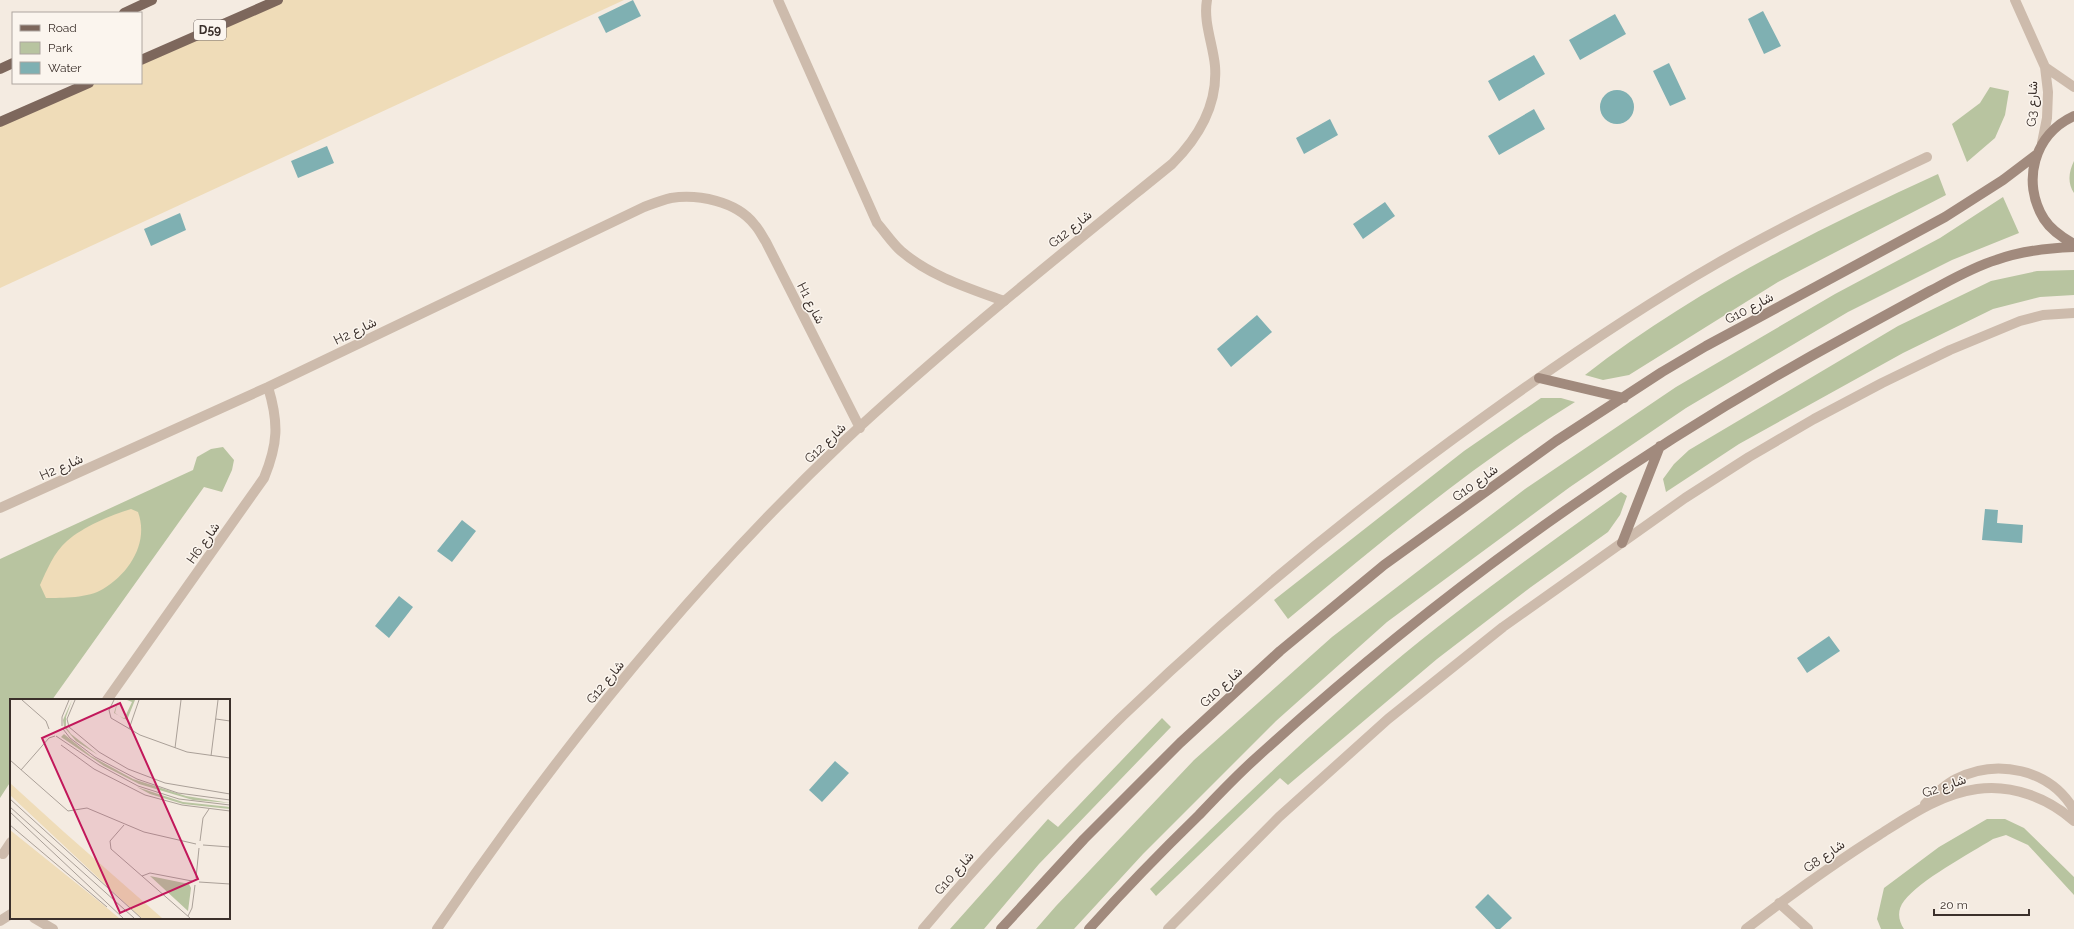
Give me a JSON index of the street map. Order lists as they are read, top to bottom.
{
  "streets": {
    "main road": ["D59"],
    "street": [
      "G3 شارع",
      "G12 شارع",
      "H1 شارع",
      "G10 شارع",
      "H2 شارع",
      "H6 شارع",
      "G2 شارع",
      "G8 شارع"
    ]
  },
  "crossings": [
    ["G12 شارع", "H1 شارع"],
    ["H1 شارع", "H2 شارع"],
    ["H2 شارع", "H6 شارع"],
    ["G2 شارع", "G8 شارع"]
  ],
  "legend": ["Road", "Park", "Water"],
  "scale_bar": "20 m"
}
